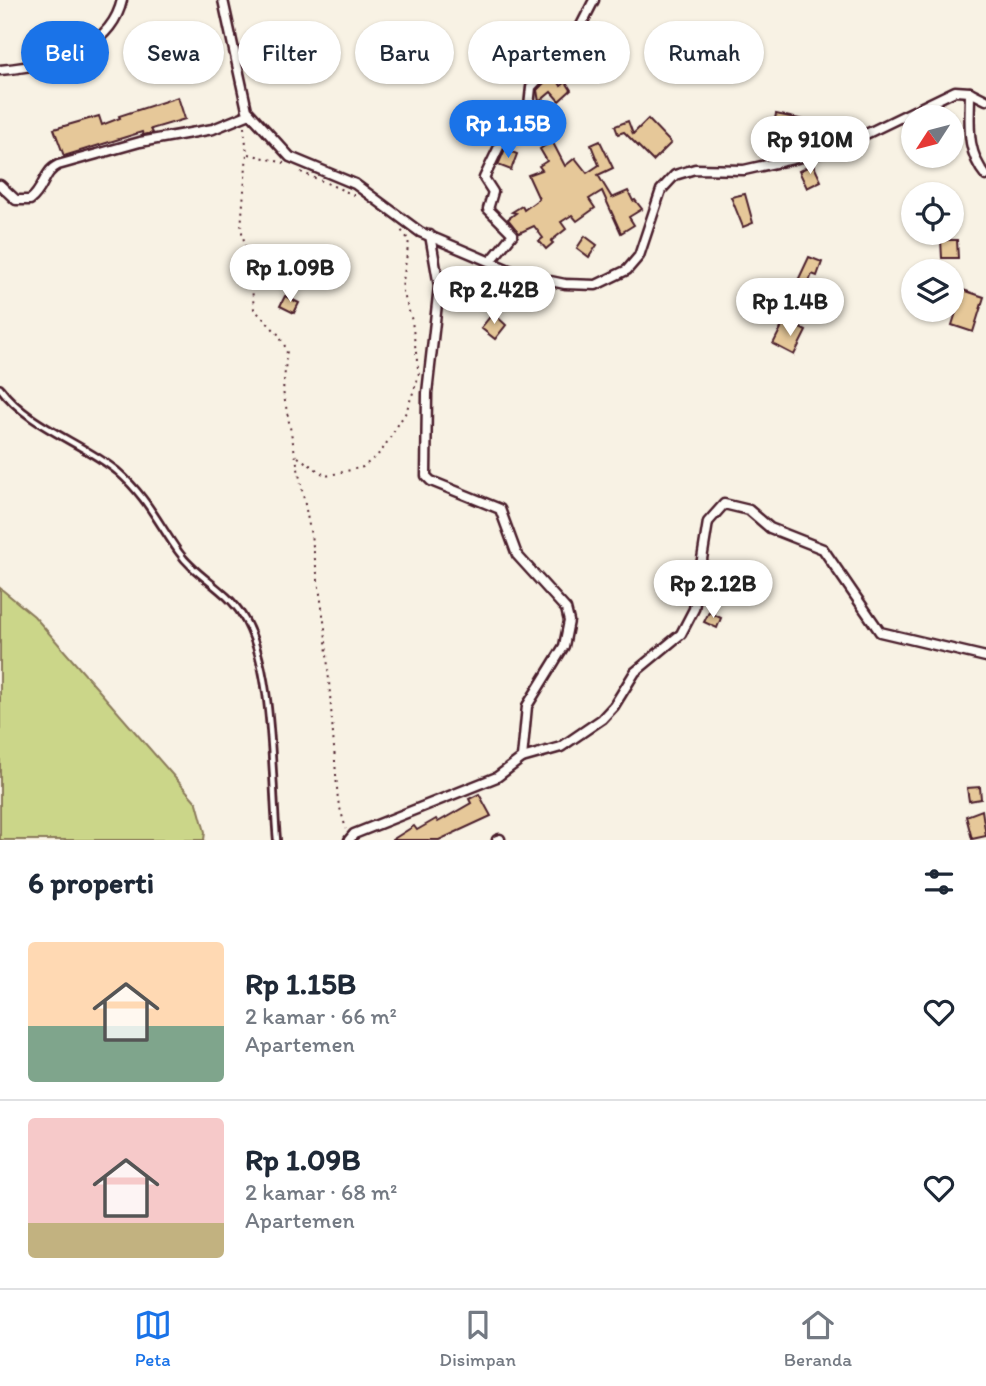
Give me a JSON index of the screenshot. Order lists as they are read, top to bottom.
{
  "north": "bottom left",
  "page": {
    "chip": [
      "Beli",
      "Sewa",
      "Filter",
      "Baru",
      "Apartemen",
      "Rumah"
    ],
    "price": [
      "Rp 1.15B",
      "Rp 910M",
      "Rp 1.09B",
      "Rp 2.42B",
      "Rp 1.4B",
      "Rp 2.12B"
    ],
    "heading": "6 properti",
    "list": [
      {
        "name": "Rp 1.15B",
        "note": "2 kamar · 66 m² · Apartemen"
      },
      {
        "name": "Rp 1.09B",
        "note": "2 kamar · 68 m² · Apartemen"
      }
    ],
    "tabs": ["Peta", "Disimpan", "Beranda"]
  }
}
